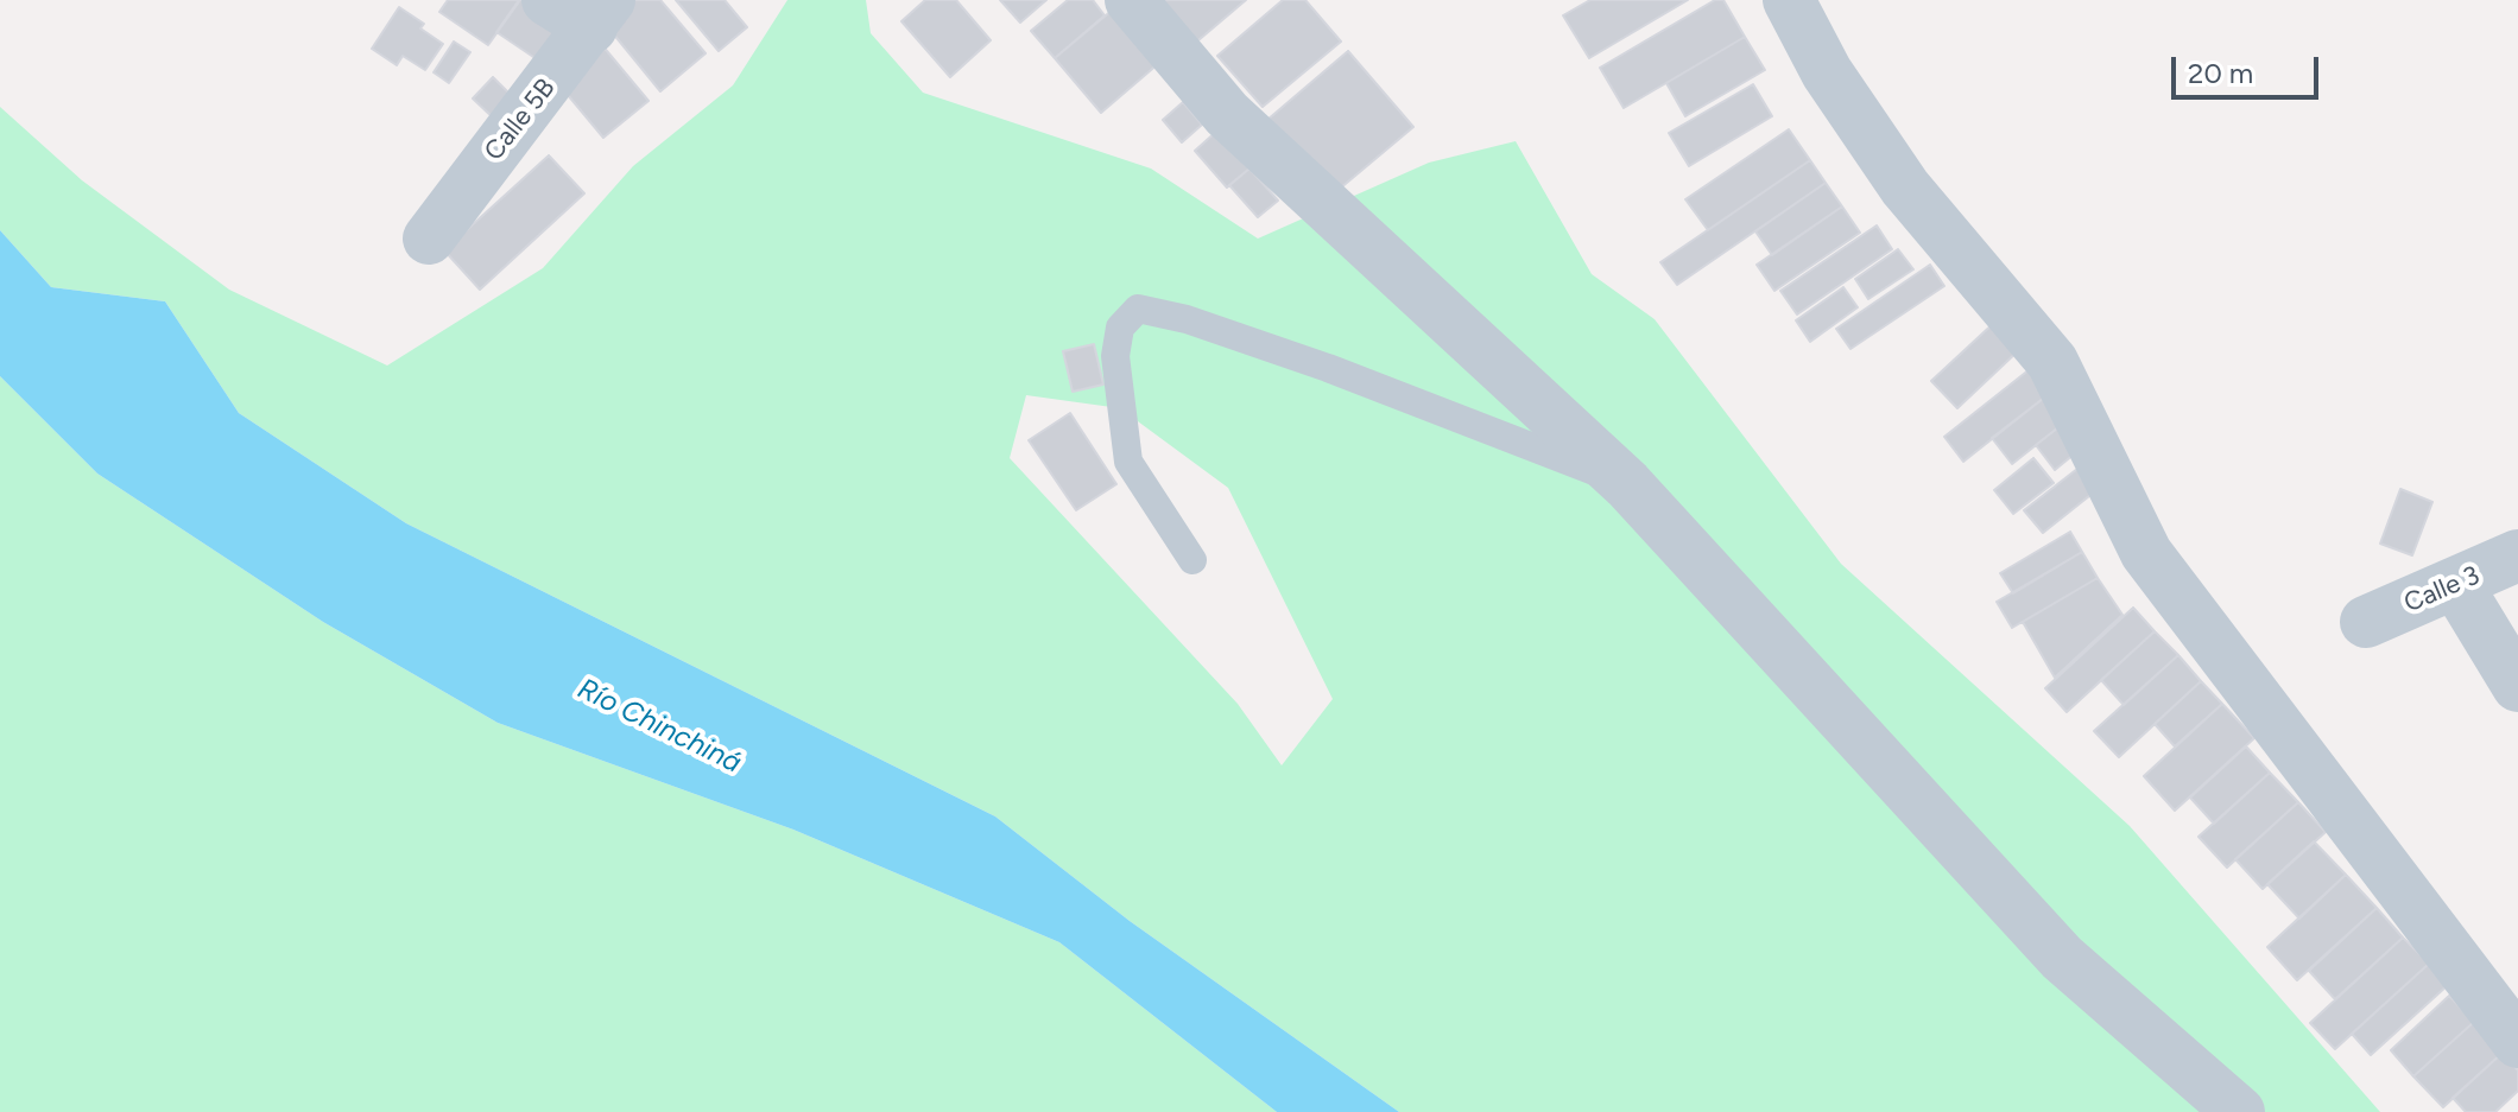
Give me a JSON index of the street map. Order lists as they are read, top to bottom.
{
  "streets": {
    "street": ["Calle 5B", "Calle 3"]
  },
  "water": ["Río Chinchiná"],
  "scale_bar": "20 m"
}
